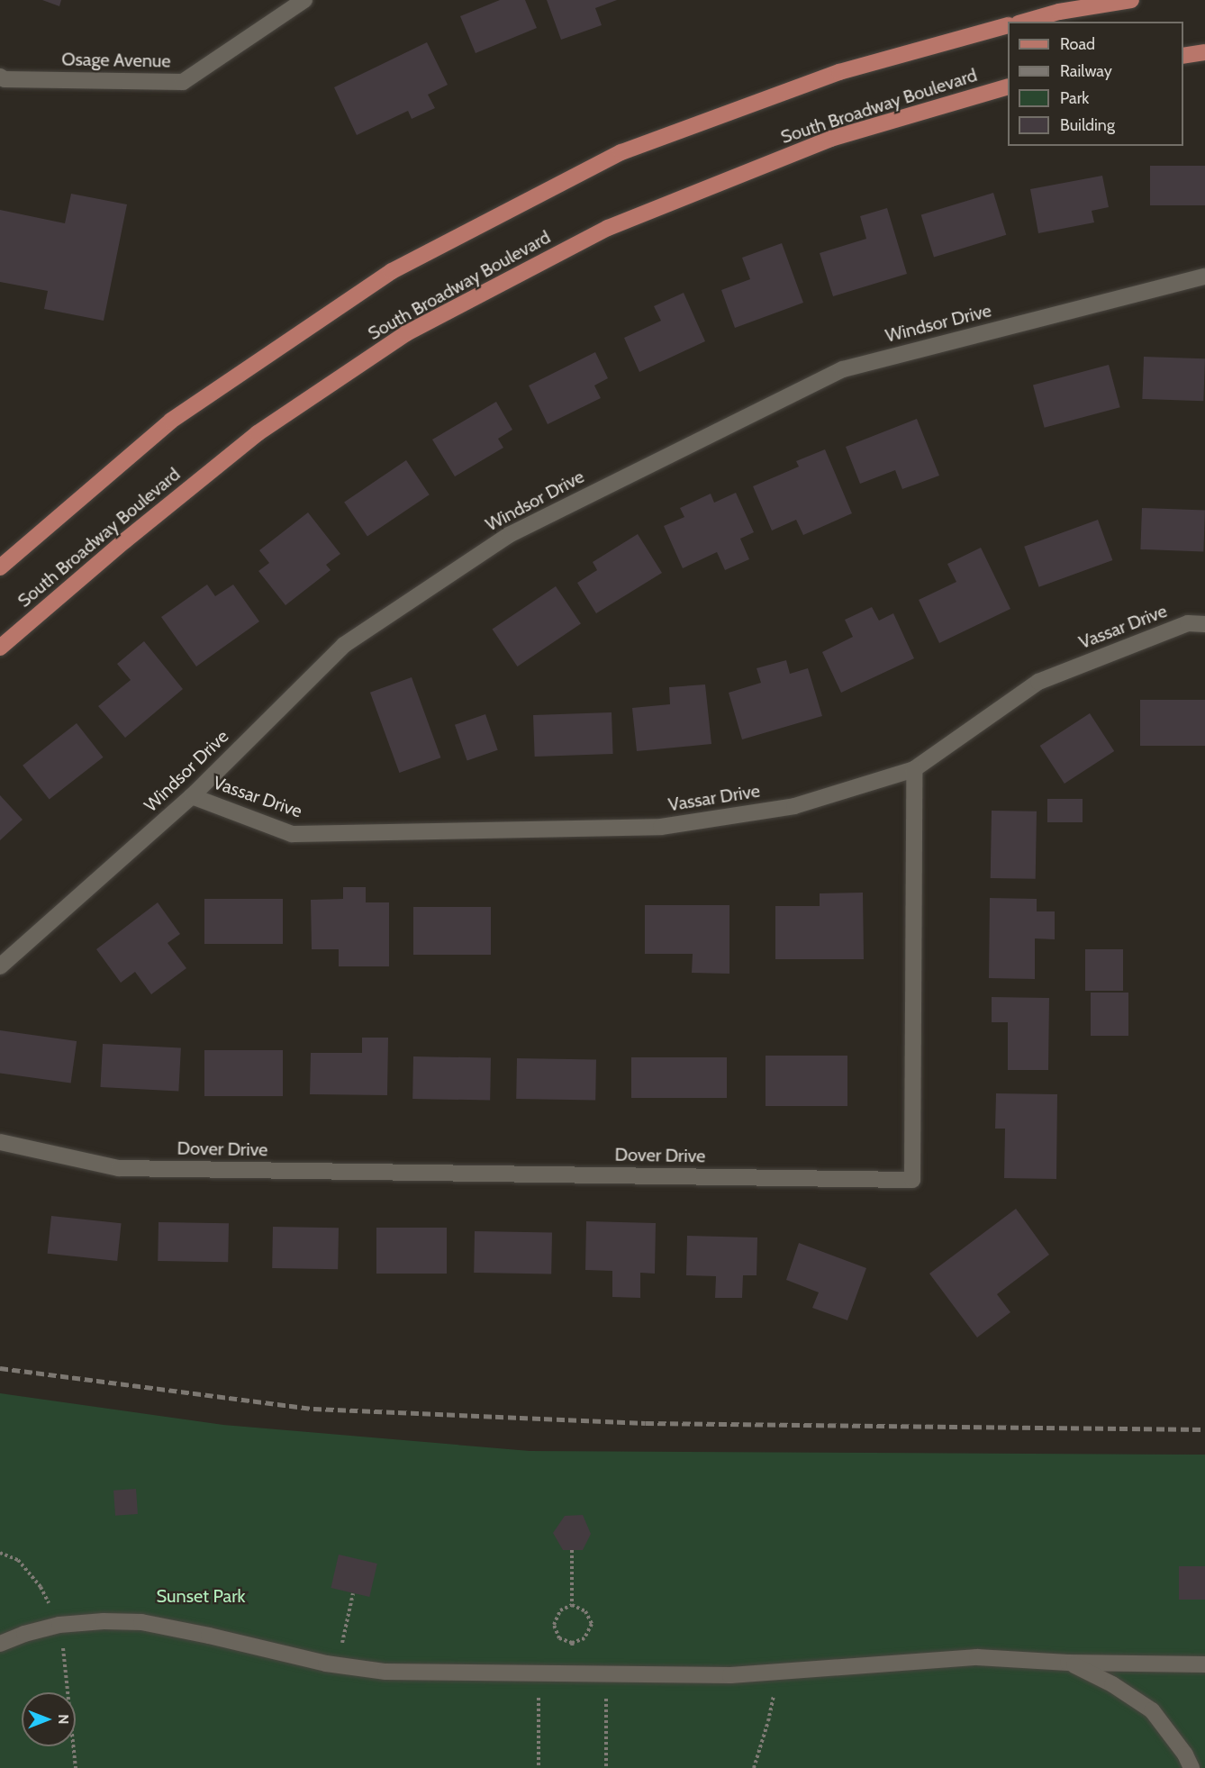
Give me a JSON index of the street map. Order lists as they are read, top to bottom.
{
  "streets": {
    "main road": ["South Broadway Boulevard"],
    "street": [
      "Osage Avenue",
      "Windsor Drive",
      "Vassar Drive",
      "Dover Drive"
    ]
  },
  "crossings": [
    ["Windsor Drive", "Vassar Drive"],
    ["Vassar Drive", "Dover Drive"]
  ],
  "parks": ["Sunset Park"],
  "legend": [
    "Road",
    "Railway",
    "Park",
    "Building"
  ],
  "north": "right"
}
